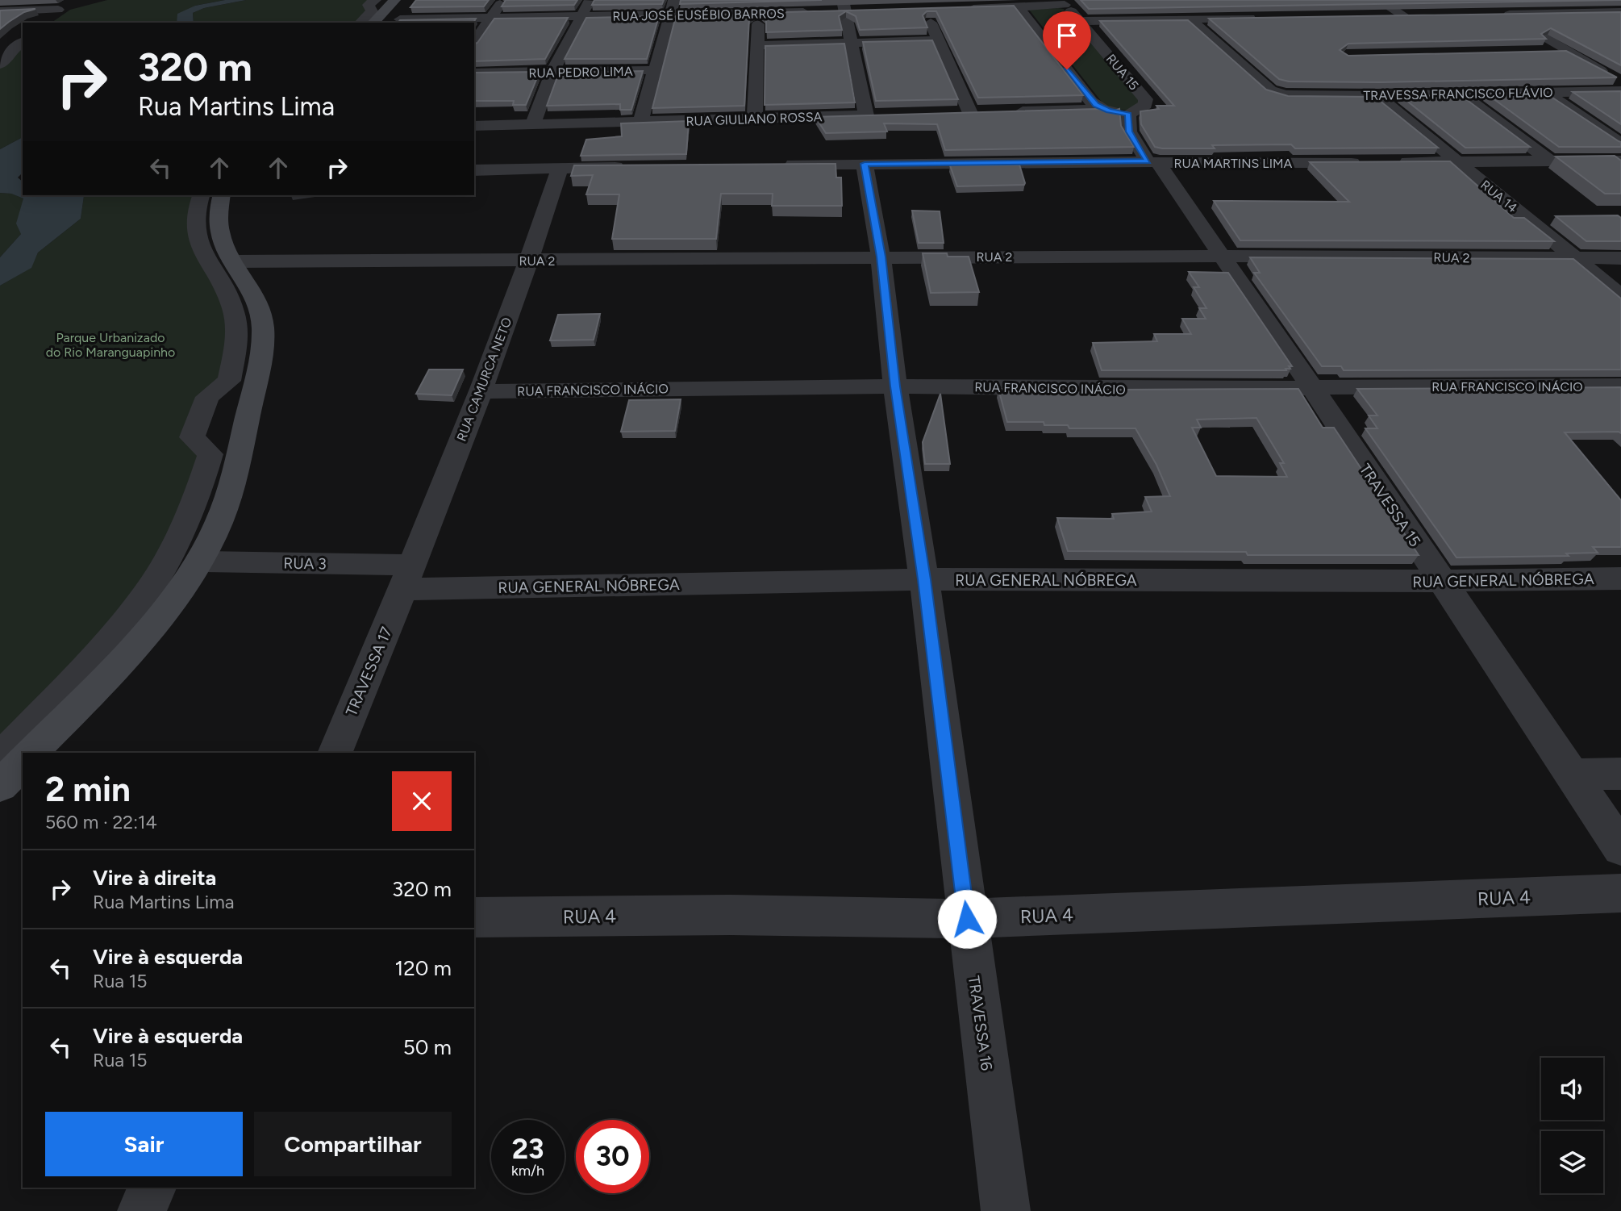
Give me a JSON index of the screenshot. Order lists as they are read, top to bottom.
{
  "streets": {
    "street": [
      "RUA JOSÉ EUSÉBIO BARROS",
      "RUA PEDRO LIMA",
      "RUA 15",
      "TRAVESSA FRANCISCO FLÁVIO",
      "RUA GIULIANO ROSSA",
      "RUA MARTINS LIMA",
      "RUA 14",
      "RUA 2",
      "RUA CAMURCA NETO",
      "RUA FRANCISCO INÁCIO",
      "TRAVESSA 15",
      "RUA 3",
      "RUA GENERAL NÓBREGA",
      "TRAVESSA 17",
      "RUA 4",
      "TRAVESSA 16"
    ]
  },
  "crossings": [
    ["RUA 15", "RUA MARTINS LIMA"],
    ["RUA 15", "TRAVESSA 15"],
    ["TRAVESSA FRANCISCO FLÁVIO", "RUA 14"],
    ["RUA MARTINS LIMA", "TRAVESSA 15"],
    ["RUA MARTINS LIMA", "TRAVESSA 16"],
    ["RUA 14", "RUA 2"],
    ["RUA 2", "RUA CAMURCA NETO"],
    ["RUA 2", "TRAVESSA 15"],
    ["RUA 2", "TRAVESSA 16"],
    ["RUA CAMURCA NETO", "RUA FRANCISCO INÁCIO"],
    ["RUA CAMURCA NETO", "RUA 3"],
    ["RUA CAMURCA NETO", "RUA GENERAL NÓBREGA"],
    ["RUA CAMURCA NETO", "TRAVESSA 17"],
    ["RUA FRANCISCO INÁCIO", "TRAVESSA 15"],
    ["RUA FRANCISCO INÁCIO", "TRAVESSA 16"],
    ["TRAVESSA 15", "RUA GENERAL NÓBREGA"],
    ["RUA 3", "RUA GENERAL NÓBREGA"],
    ["RUA 3", "TRAVESSA 17"],
    ["RUA GENERAL NÓBREGA", "TRAVESSA 17"],
    ["RUA GENERAL NÓBREGA", "TRAVESSA 16"],
    ["RUA 4", "TRAVESSA 16"]
  ],
  "parks": ["Parque Urbanizado do Rio Maranguapinho"],
  "page": {
    "turn": ["320 m", "Rua Martins Lima"],
    "heading": ["2 min", "560 m · 22:14"],
    "list": [
      {
        "name": "Vire à direita",
        "note": "Rua Martins Lima",
        "value": "320 m"
      },
      {
        "name": "Vire à esquerda",
        "note": "Rua 15",
        "value": "120 m"
      },
      {
        "name": "Vire à esquerda",
        "note": "Rua 15",
        "value": "50 m"
      }
    ],
    "buttons": ["Sair", "Compartilhar"],
    "speed": "23 km/h",
    "limit": "30"
  }
}
